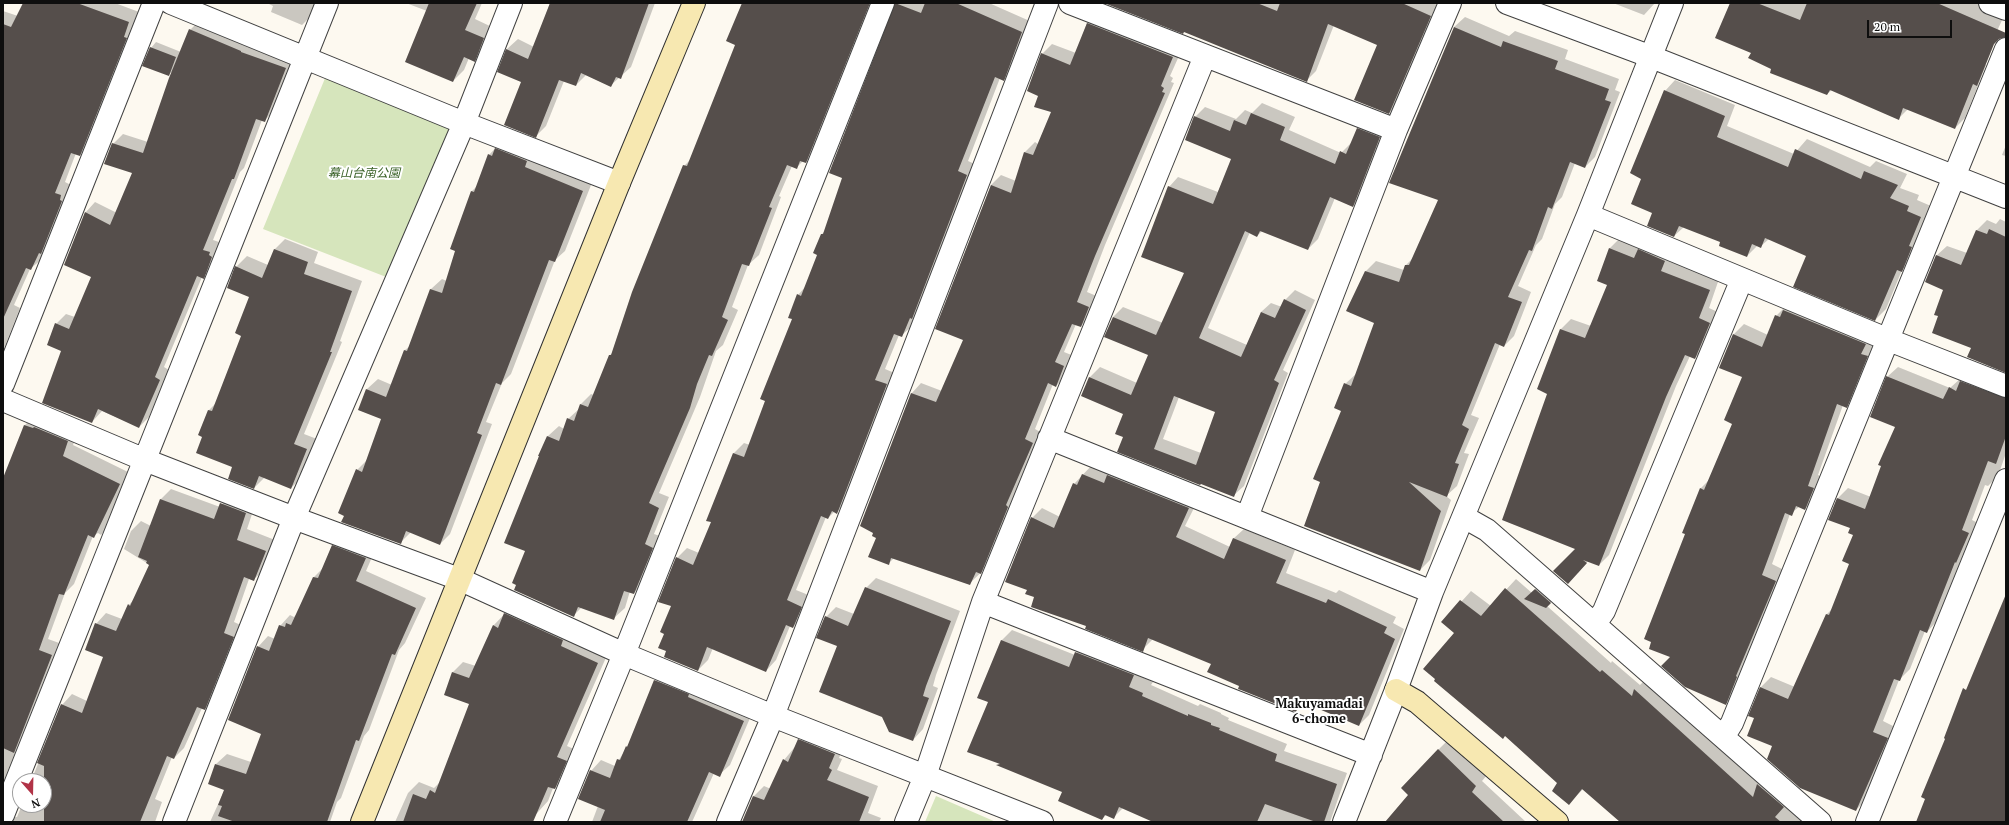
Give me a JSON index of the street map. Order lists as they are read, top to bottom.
{
  "districts": ["Makuyamadai 6-chome"],
  "parks": ["幕山台南公園"],
  "scale_bar": "20 m",
  "north": "bottom"
}
